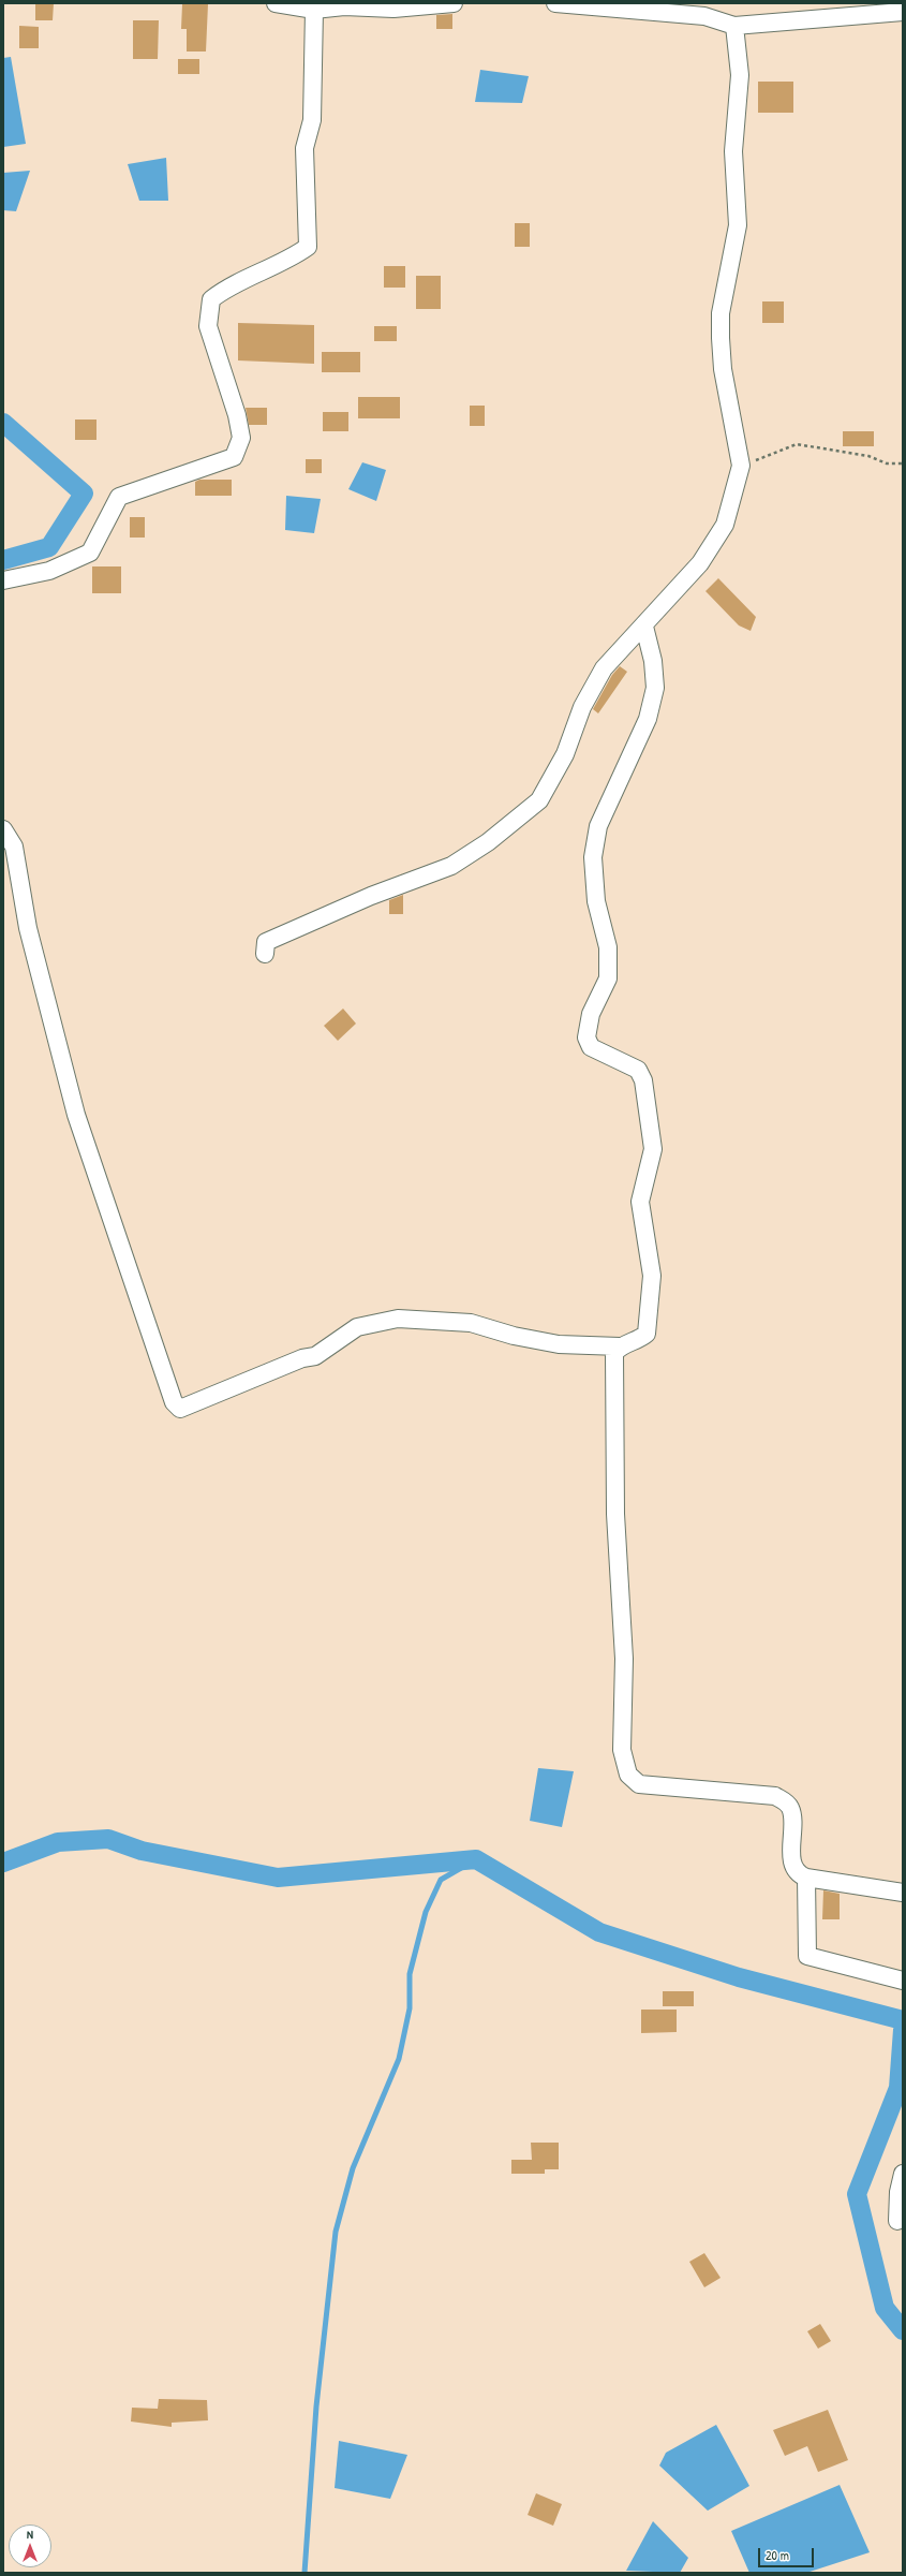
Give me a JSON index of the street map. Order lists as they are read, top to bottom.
{
  "scale_bar": "20 m",
  "north": "top"
}
